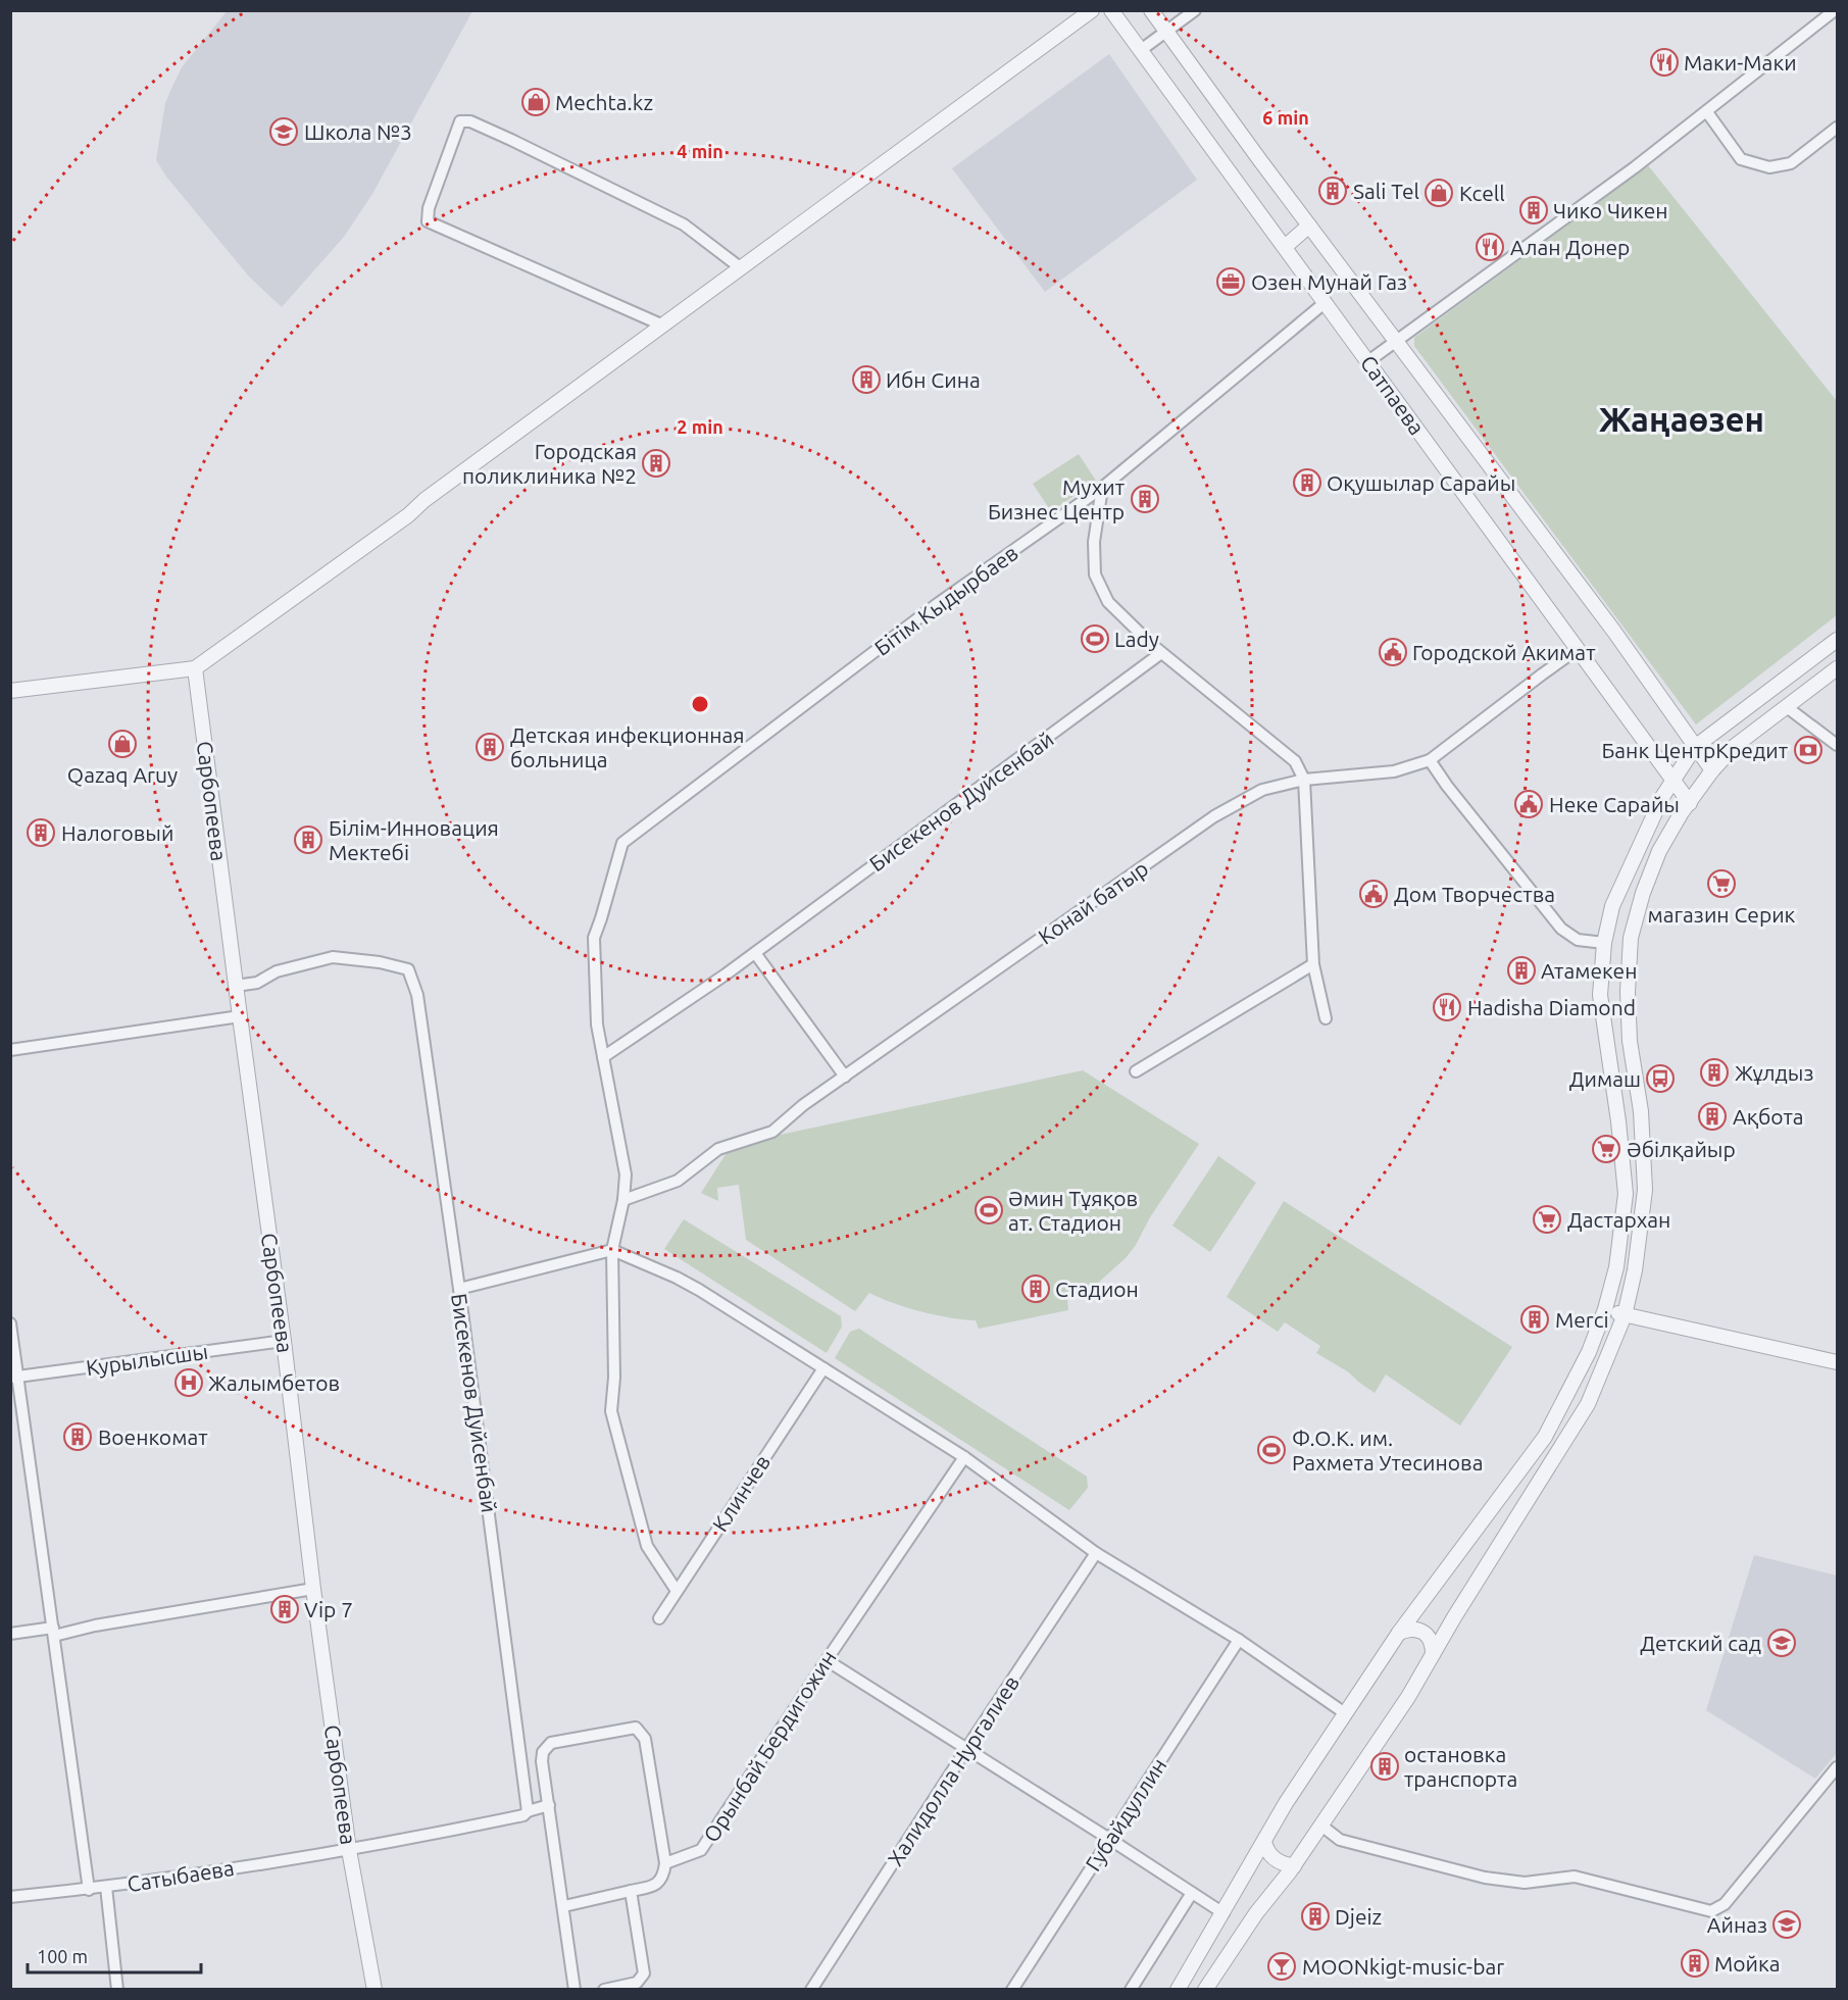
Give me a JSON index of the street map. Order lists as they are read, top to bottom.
{
  "streets": {
    "street": [
      "Сатпаева",
      "Бiтiм Кыдырбаев",
      "Сарбопеева",
      "Бисекенов Дуйсенбай",
      "Конай батыр",
      "Курылысшы",
      "Клинчев",
      "Орынбай Бердигожин",
      "Халидолла Нургалиев",
      "Губайдуллин",
      "Сатыбаева"
    ]
  },
  "crossings": [
    ["Сатпаева", "Бiтiм Кыдырбаев"],
    ["Сатпаева", "Конай батыр"],
    ["Бiтiм Кыдырбаев", "Бисекенов Дуйсенбай"],
    ["Бiтiм Кыдырбаев", "Конай батыр"],
    ["Бiтiм Кыдырбаев", "Клинчев"],
    ["Сарбопеева", "Бисекенов Дуйсенбай"],
    ["Сарбопеева", "Курылысшы"],
    ["Сарбопеева", "Сатыбаева"],
    ["Бисекенов Дуйсенбай", "Сатыбаева"]
  ],
  "districts": ["Жаңаөзен"],
  "places": {
    "restaurant": ["Маки-Маки", "Алан Донер", "Hadisha Diamond"],
    "shop": ["Mechta.kz", "Kcell", "Qazaq Aruy"],
    "school or university": ["Школа №3", "Детский сад", "Айназ"],
    "building": [
      "Sali Tel",
      "Чико Чикен",
      "Ибн Сина",
      "Городская поликлиника №2",
      "Оқушылар Сарайы",
      "Мухит Бизнес Центр",
      "Детская инфекционная больница",
      "Налоговый",
      "Білім-Инновация Мектебі",
      "Атамекен",
      "Жұлдыз",
      "Ақбота",
      "Стадион",
      "Merci",
      "Военкомат",
      "Vip 7",
      "остановка транспорта",
      "Djeiz",
      "Мойка"
    ],
    "office": ["Озен Мунай Газ"],
    "sports": ["Lady", "Әмин Тұяқов ат. Стадион", "Ф.О.К. им. Рахмета Утесинова"],
    "public building": ["Городской Акимат", "Неке Сарайы", "Дом Творчества"],
    "bank": ["Банк ЦентрКредит"],
    "supermarket": ["магазин Серик", "Әбілқайыр", "Дастархан"],
    "bus stop": ["Димаш"],
    "hospital": ["Жалымбетов"],
    "bar": ["MOONkigt-music-bar"]
  },
  "scale_bar": "100 m",
  "rings": ["6 min", "4 min", "2 min"]
}
